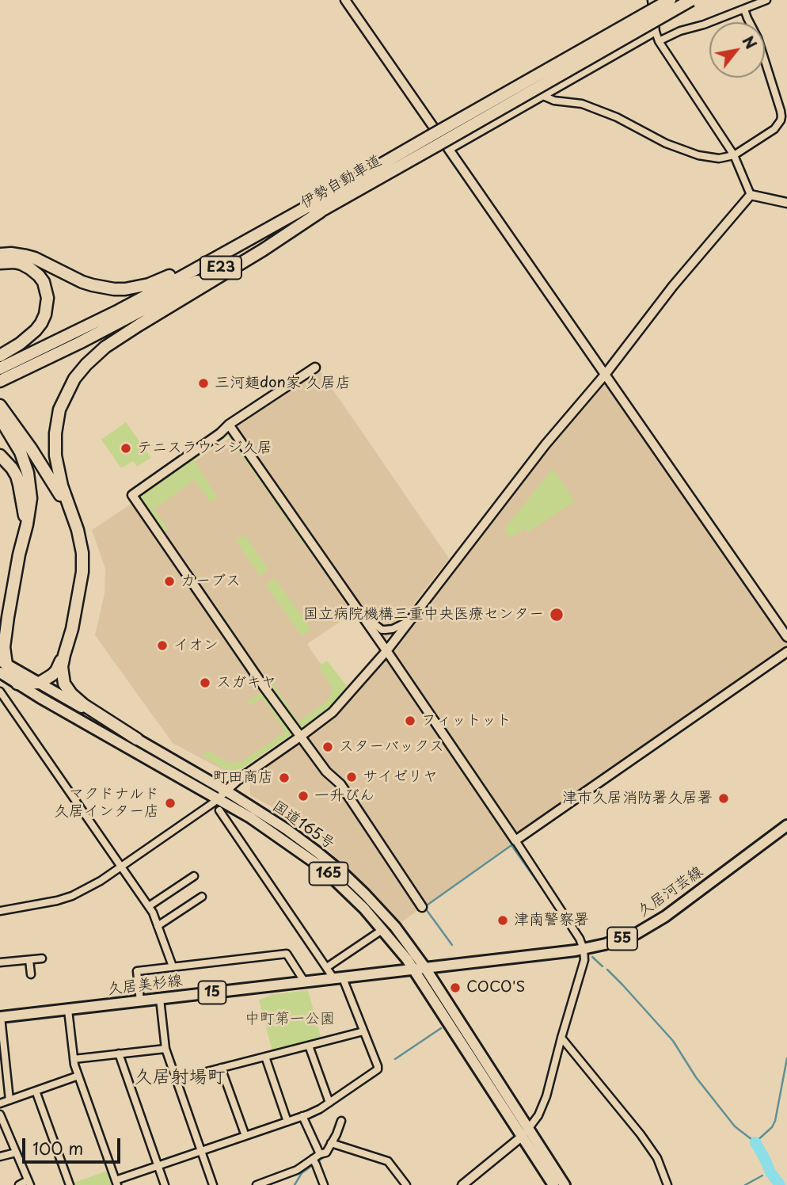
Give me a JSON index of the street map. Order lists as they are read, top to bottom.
{
  "streets": {
    "highway": ["伊勢自動車道", "E23"],
    "main road": [
      "国道165号",
      "165",
      "久居河芸線",
      "55",
      "久居美杉線",
      "15"
    ]
  },
  "crossings": [
    ["国道165号", "久居河芸線"],
    ["国道165号", "久居美杉線"],
    ["久居河芸線", "久居美杉線"]
  ],
  "districts": ["久居射場町"],
  "parks": ["中町第一公園"],
  "places": [
    "三河麺don家 久居店",
    "テニスラウンジ久居",
    "カーブス",
    "国立病院機構三重中央医療センター",
    "イオン",
    "スガキヤ",
    "フィットット",
    "スターバックス",
    "サイゼリヤ",
    "町田商店",
    "一升びん",
    "津市久居消防署久居署",
    "マクドナルド 久居インター店",
    "津南警察署",
    "COCO'S"
  ],
  "scale_bar": "100 m",
  "north": "top right"
}
